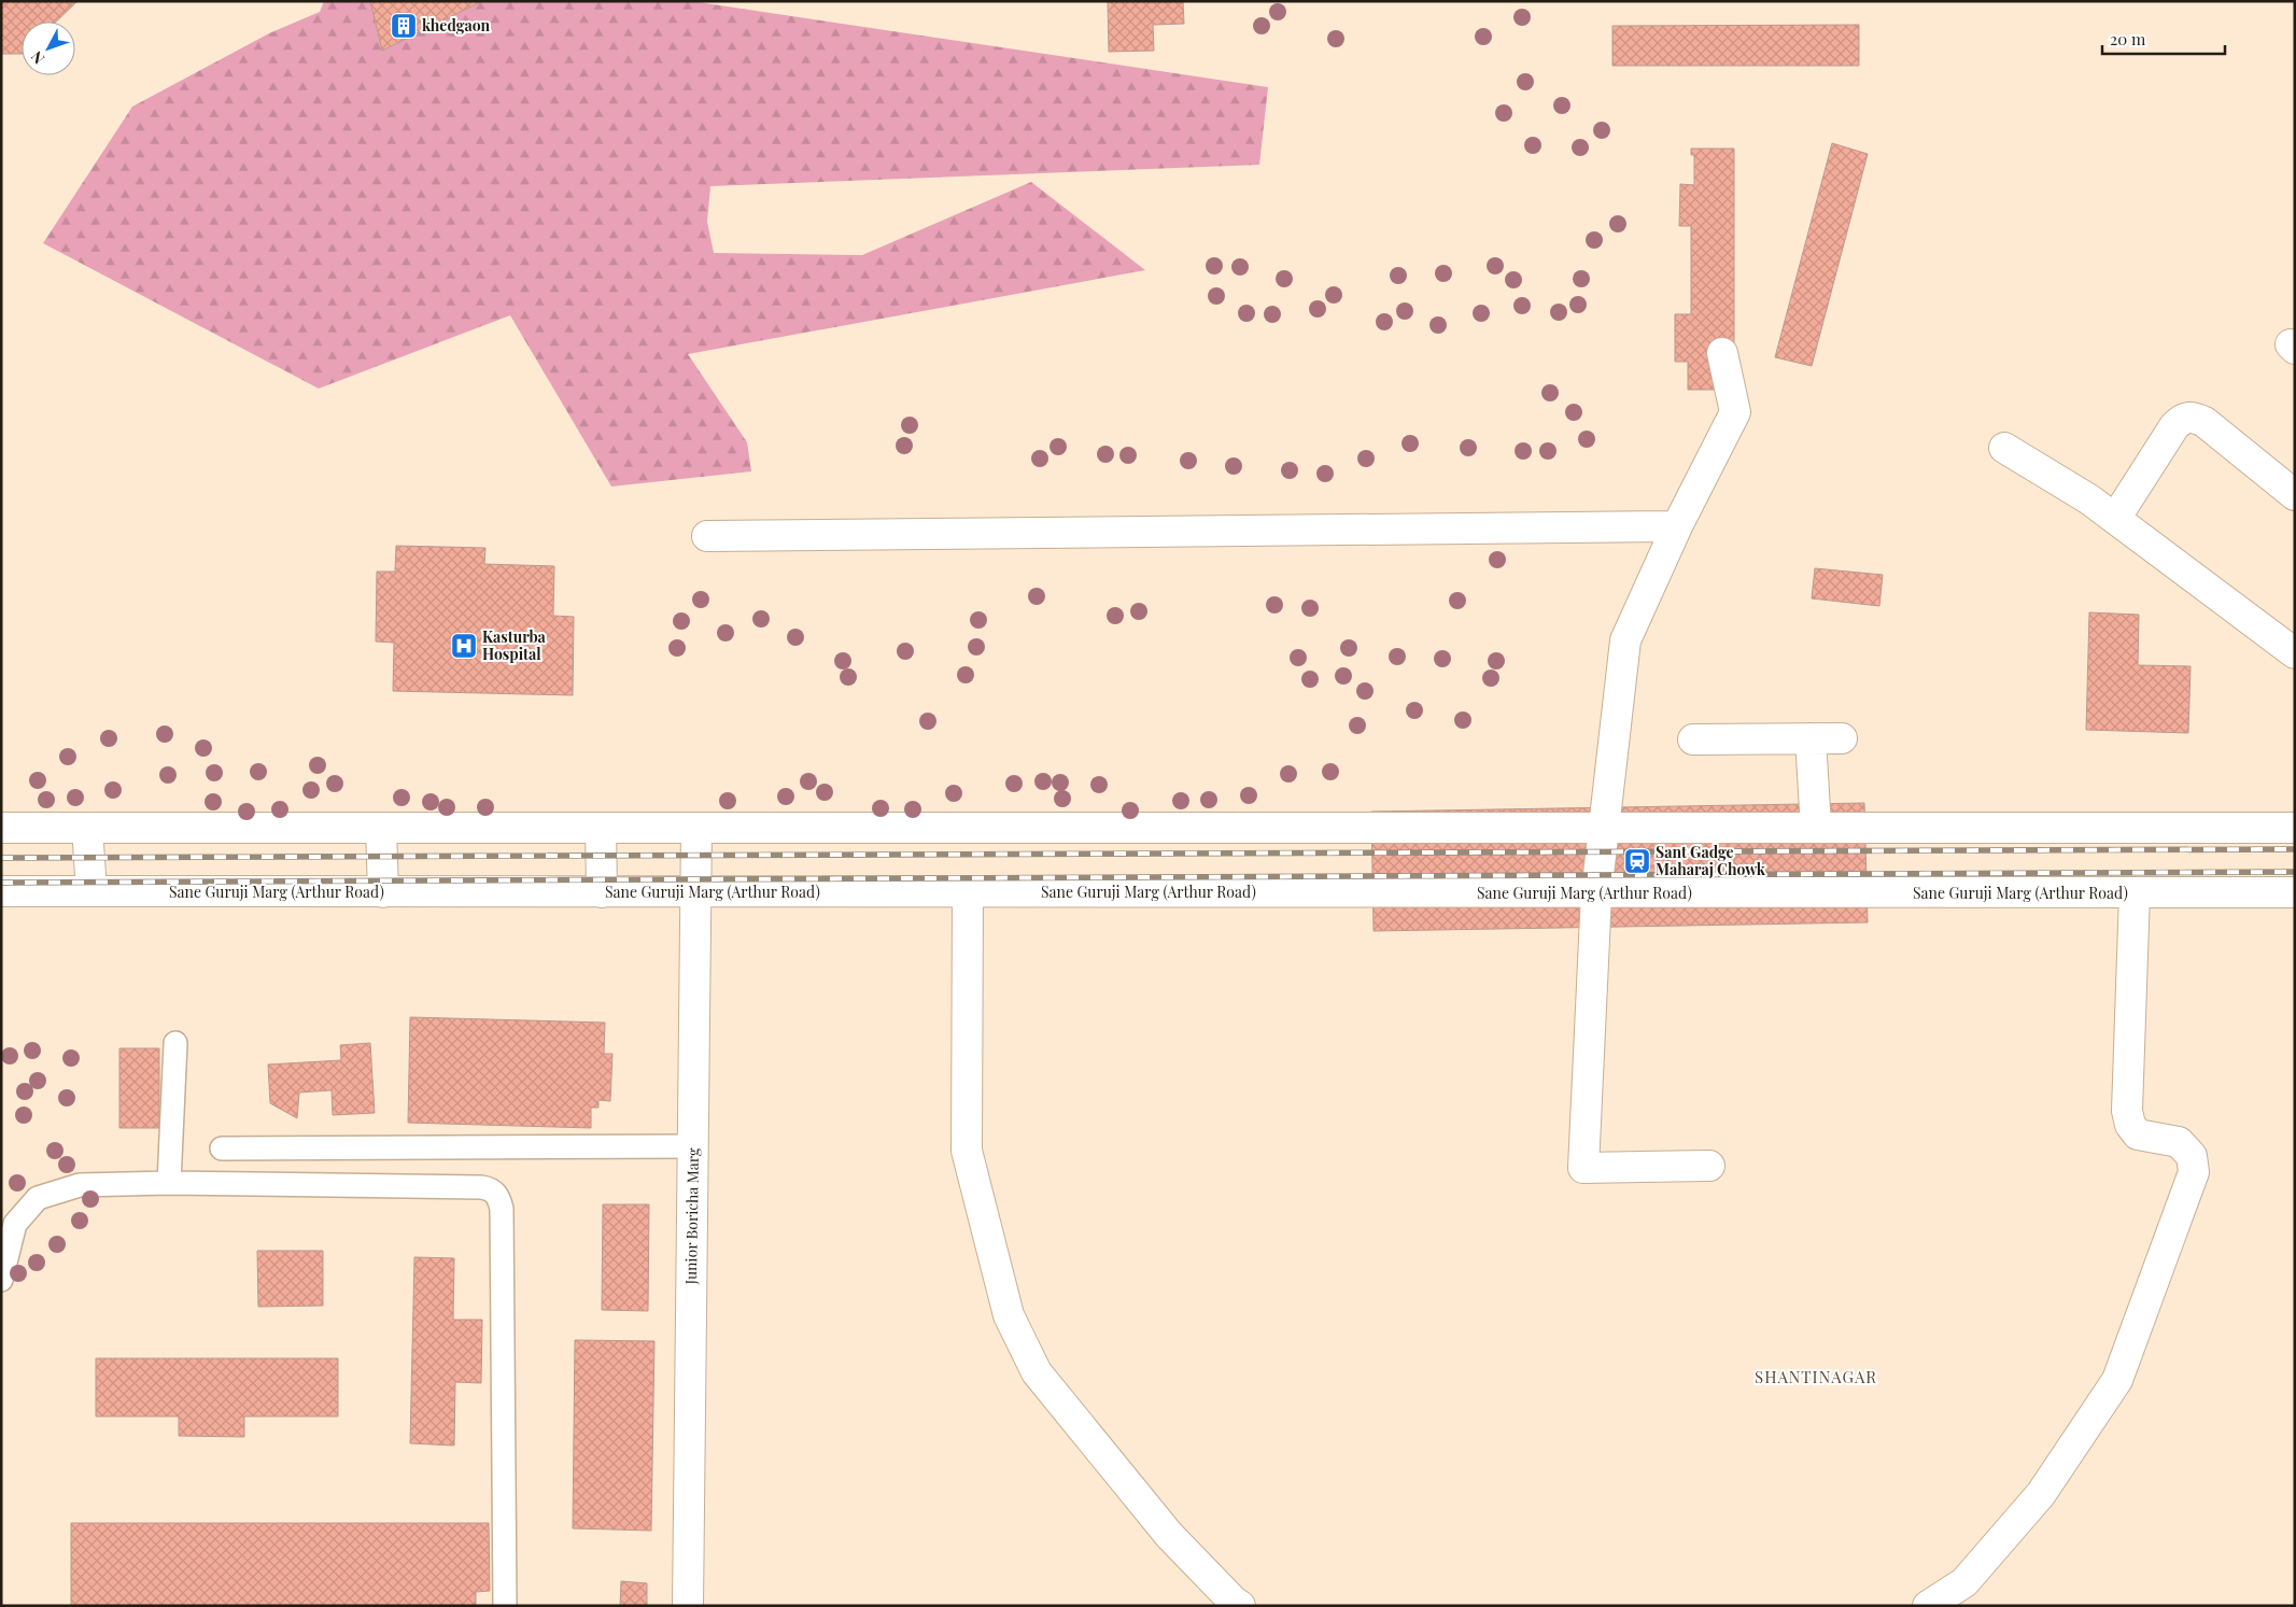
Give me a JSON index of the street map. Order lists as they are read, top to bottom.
{
  "streets": {
    "street": ["Sane Guruji Marg (Arthur Road)", "Junior Boricha Marg"]
  },
  "crossings": [
    ["Sane Guruji Marg (Arthur Road)", "Junior Boricha Marg"]
  ],
  "districts": ["SHANTINAGAR"],
  "places": {
    "building": ["khedgaon"],
    "hospital": ["Kasturba Hospital"],
    "station": ["Sant Gadge Maharaj Chowk"]
  },
  "scale_bar": "20 m",
  "north": "bottom left"
}
